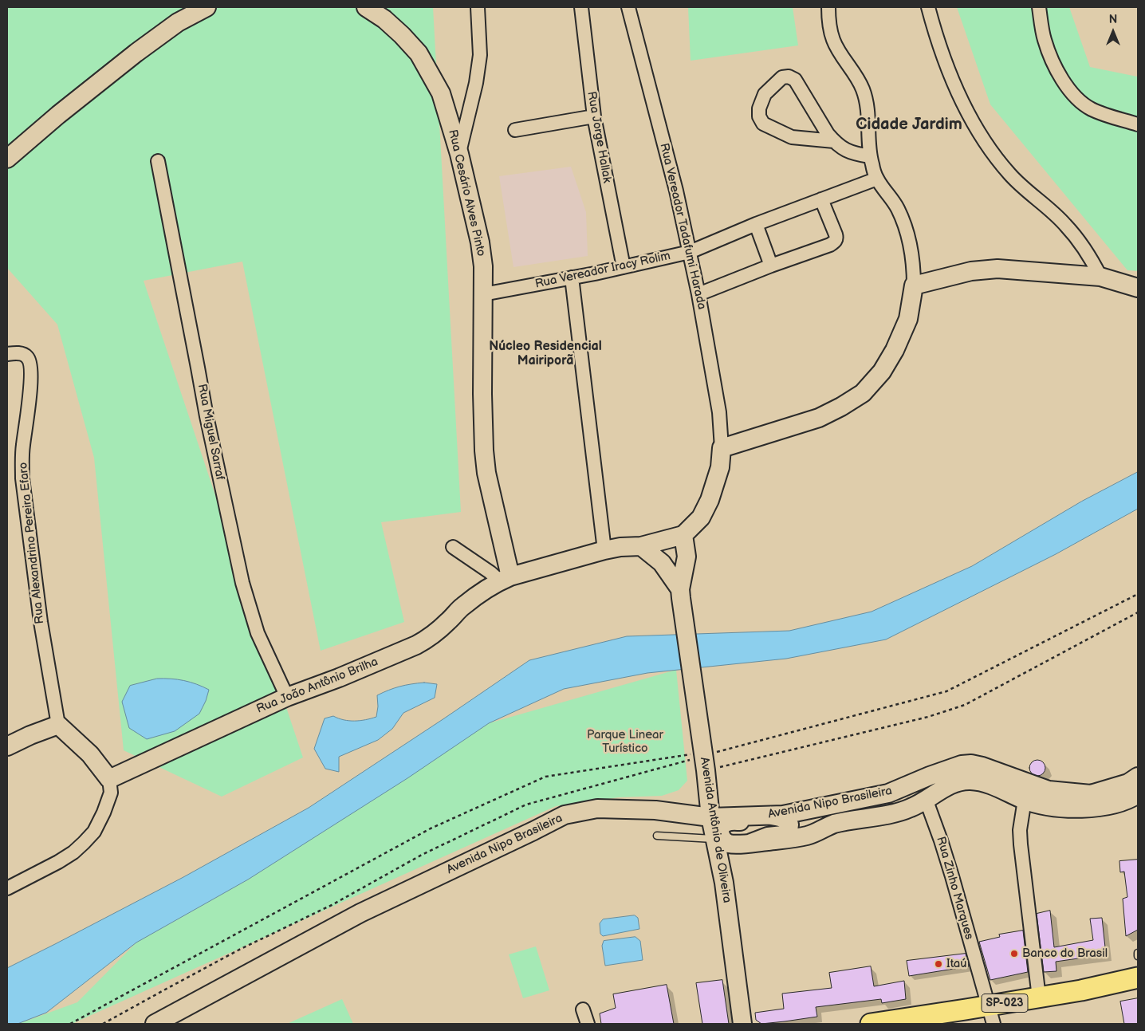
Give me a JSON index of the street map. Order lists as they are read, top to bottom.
{
  "streets": {
    "main road": ["SP-023"],
    "street": [
      "Rua Jorge Hallak",
      "Rua Cesário Alves Pinto",
      "Rua Vereador Tadafumi Harada",
      "Rua Vereador Iracy Rolim",
      "Rua Miguel Sarraf",
      "Rua Alexandrino Pereira Efaro",
      "Rua João Antônio Brilha",
      "Avenida Nipo Brasileira",
      "Avenida Antônio de Oliveira",
      "Rua Zinho Marques"
    ]
  },
  "crossings": [
    ["Rua Jorge Hallak", "Rua Vereador Iracy Rolim"],
    ["Rua Cesário Alves Pinto", "Rua Vereador Iracy Rolim"],
    ["Rua Cesário Alves Pinto", "Rua João Antônio Brilha"],
    ["Rua Vereador Tadafumi Harada", "Rua Vereador Iracy Rolim"],
    ["Rua Miguel Sarraf", "Rua João Antônio Brilha"],
    ["Rua João Antônio Brilha", "Avenida Antônio de Oliveira"],
    ["Avenida Nipo Brasileira", "Avenida Antônio de Oliveira"],
    ["Rua Zinho Marques", "SP-023"]
  ],
  "districts": ["Cidade Jardim", "Núcleo Residencial Mairiporã"],
  "parks": ["Parque Linear Turístico"],
  "places": ["Banco do Brasil", "Itaú"],
  "north": "top"
}
